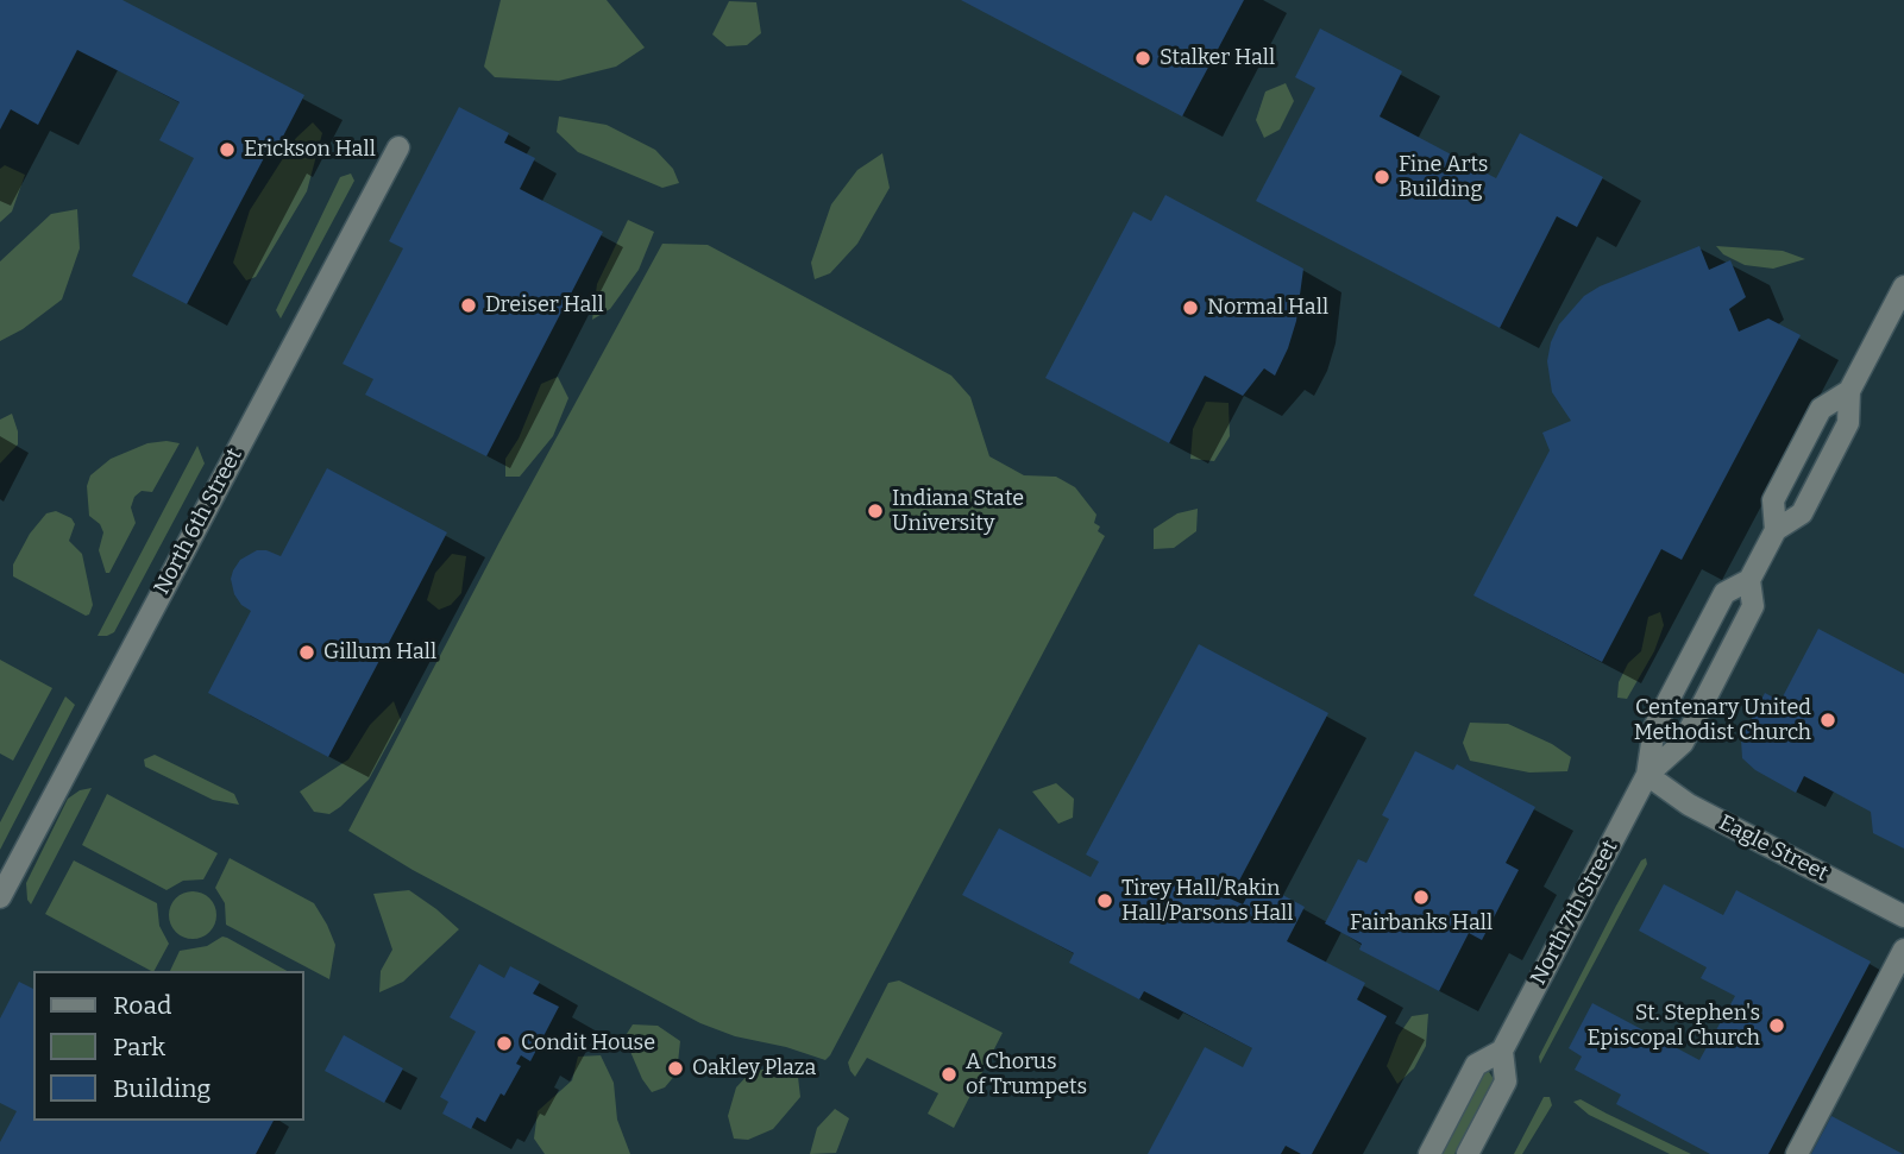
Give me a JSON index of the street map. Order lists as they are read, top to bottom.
{
  "streets": {
    "street": ["North 6th Street", "Eagle Street", "North 7th Street"]
  },
  "crossings": [
    ["Eagle Street", "North 7th Street"]
  ],
  "places": [
    "Stalker Hall",
    "Erickson Hall",
    "Fine Arts Building",
    "Dreiser Hall",
    "Normal Hall",
    "Indiana State University",
    "Gillum Hall",
    "Centenary United Methodist Church",
    "Fairbanks Hall",
    "Tirey Hall/Rakin Hall/Parsons Hall",
    "St. Stephen's Episcopal Church",
    "Condit House",
    "Oakley Plaza",
    "A Chorus of Trumpets"
  ],
  "legend": ["Road", "Park", "Building"]
}
